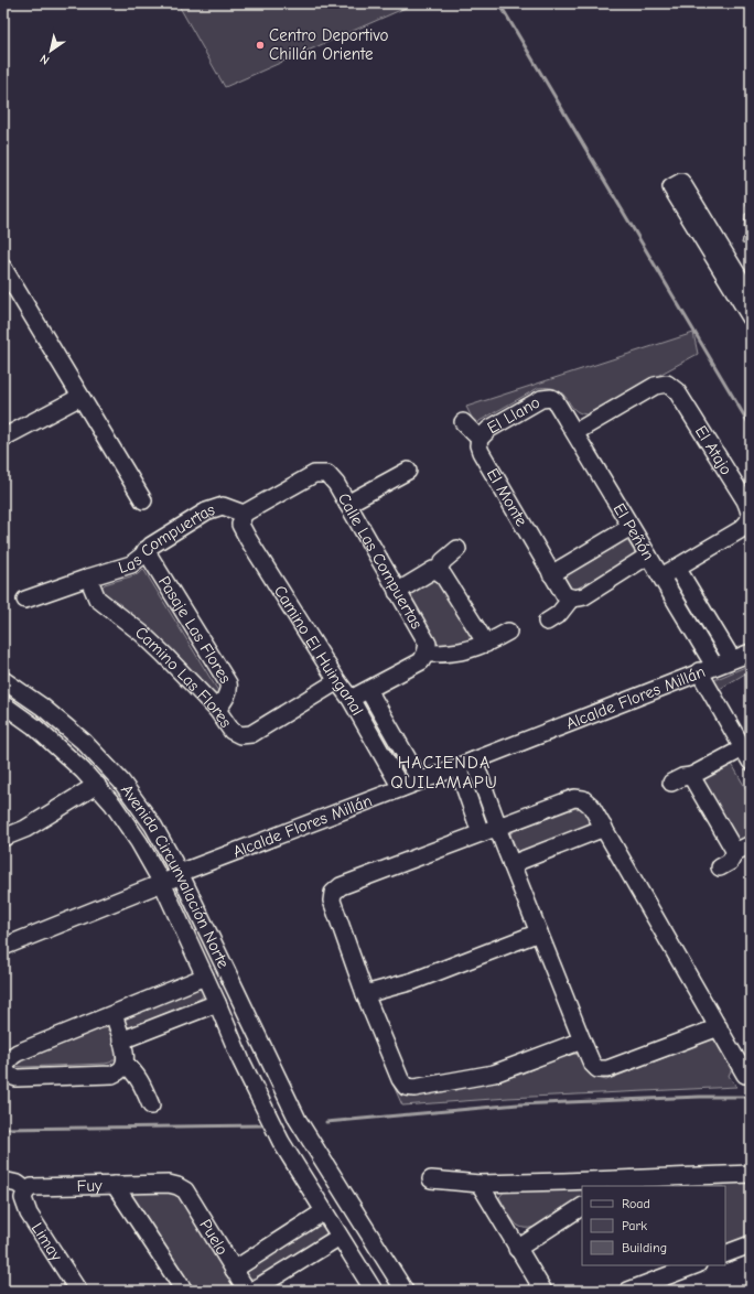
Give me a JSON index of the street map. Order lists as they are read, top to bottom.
{
  "streets": {
    "street": [
      "El Llano",
      "El Atajo",
      "El Monte",
      "El Peñón",
      "Las Compuertas",
      "Calle Las Compuertas",
      "Pasaje Las Flores",
      "Camino El Huinganal",
      "Camino Las Flores",
      "Alcalde Flores Millán",
      "Avenida Circunvalación Norte",
      "Fuy",
      "Puelo",
      "Limay"
    ]
  },
  "crossings": [
    ["El Llano", "El Monte"],
    ["El Llano", "El Peñón"],
    ["El Atajo", "El Peñón"],
    ["El Peñón", "Alcalde Flores Millán"],
    ["Las Compuertas", "Calle Las Compuertas"],
    ["Las Compuertas", "Pasaje Las Flores"],
    ["Las Compuertas", "Camino El Huinganal"],
    ["Las Compuertas", "Camino Las Flores"],
    ["Calle Las Compuertas", "Camino El Huinganal"],
    ["Pasaje Las Flores", "Camino Las Flores"],
    ["Camino El Huinganal", "Camino Las Flores"],
    ["Camino El Huinganal", "Alcalde Flores Millán"],
    ["Alcalde Flores Millán", "Avenida Circunvalación Norte"],
    ["Fuy", "Puelo"],
    ["Fuy", "Limay"]
  ],
  "districts": ["HACIENDA QUILAMAPU"],
  "places": ["Centro Deportivo Chillán Oriente"],
  "legend": ["Road", "Park", "Building"],
  "north": "bottom left"
}
